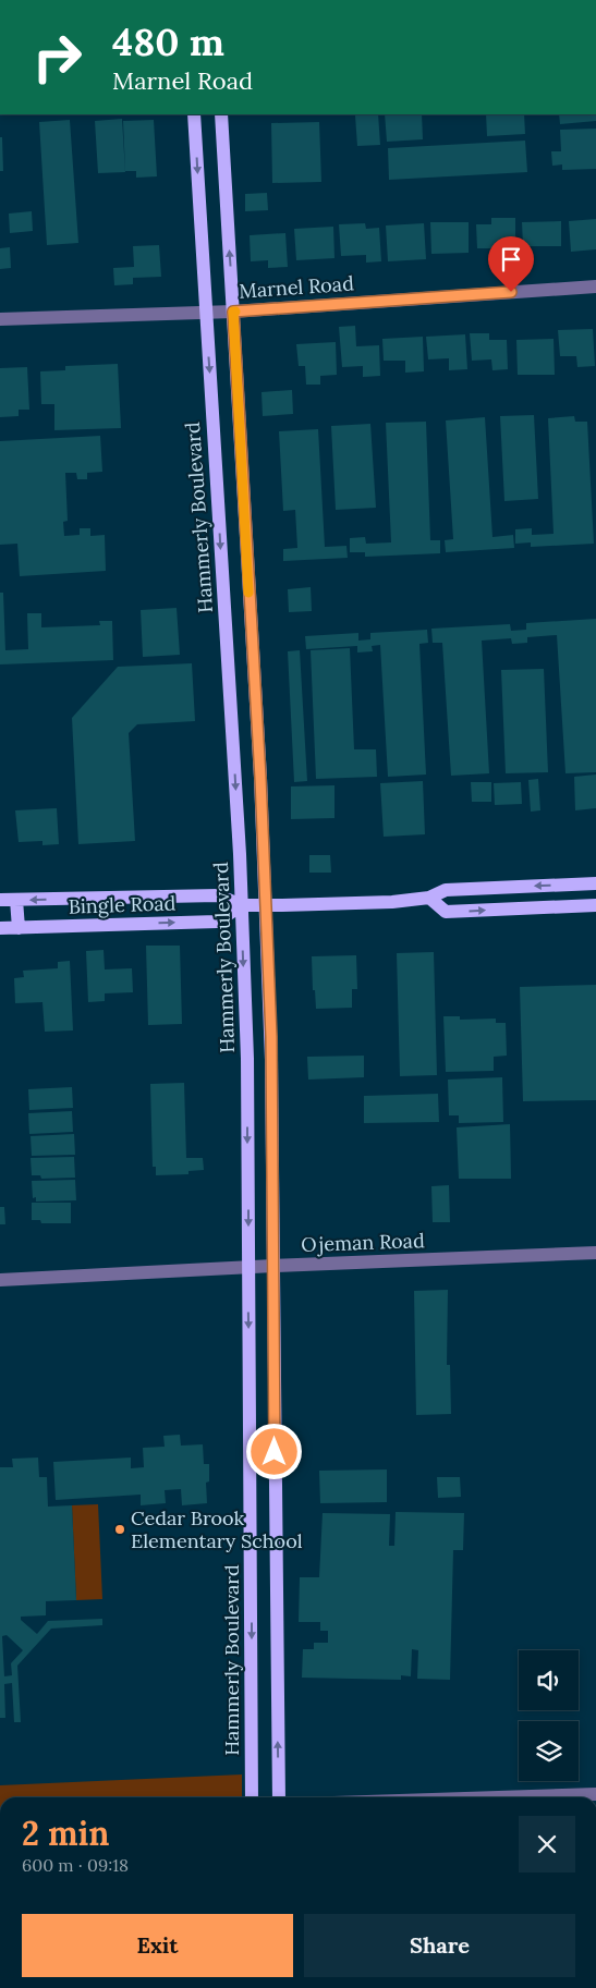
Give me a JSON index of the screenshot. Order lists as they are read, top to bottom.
{
  "streets": {
    "main road": ["Hammerly Boulevard", "Bingle Road"],
    "street": ["Marnel Road", "Ojeman Road"]
  },
  "crossings": [
    ["Marnel Road", "Hammerly Boulevard"],
    ["Hammerly Boulevard", "Bingle Road"],
    ["Hammerly Boulevard", "Ojeman Road"]
  ],
  "places": ["Cedar Brook Elementary School"],
  "page": {
    "turn": ["480 m", "Marnel Road"],
    "heading": ["2 min", "600 m · 09:18"],
    "buttons": ["Exit", "Share"]
  }
}
